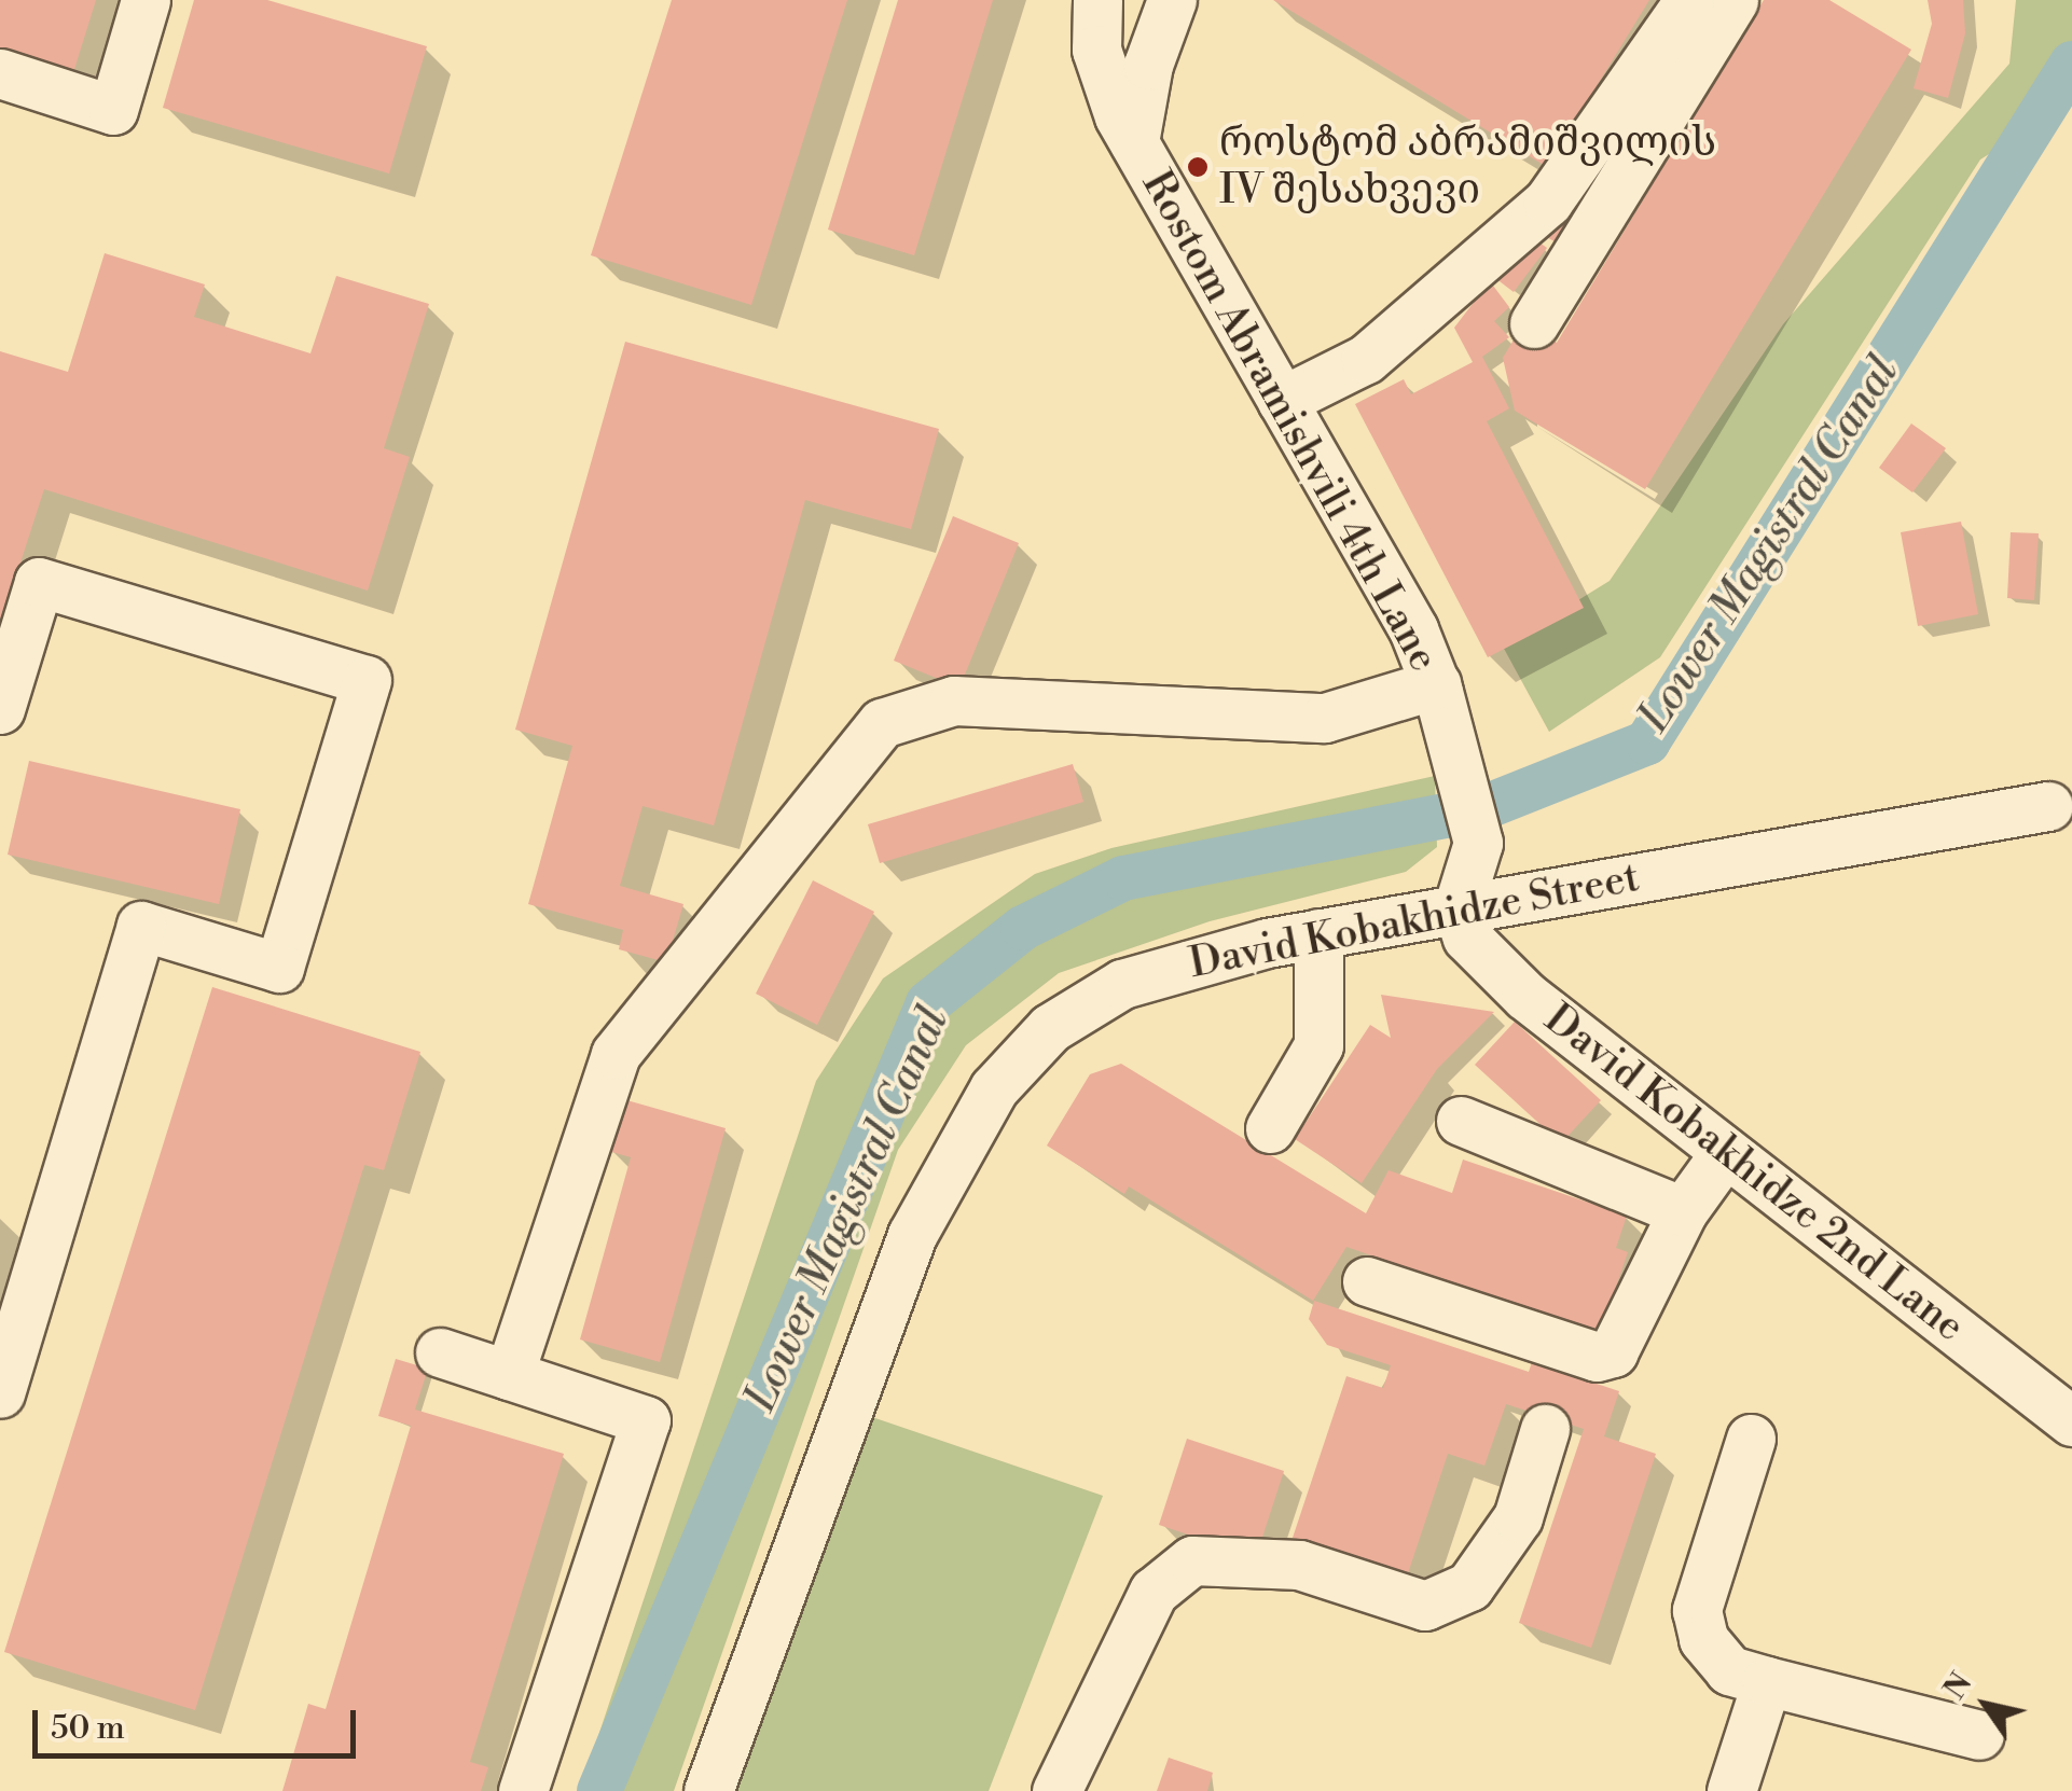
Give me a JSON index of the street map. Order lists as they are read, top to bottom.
{
  "streets": {
    "street": ["Rostom Abramishvili 4th Lane", "David Kobakhidze Street", "David Kobakhidze 2nd Lane"]
  },
  "crossings": [
    ["Rostom Abramishvili 4th Lane", "David Kobakhidze Street"],
    ["Rostom Abramishvili 4th Lane", "David Kobakhidze 2nd Lane"],
    ["David Kobakhidze Street", "David Kobakhidze 2nd Lane"]
  ],
  "water": ["Lower Magistral Canal"],
  "places": ["როსტომ აბრამიშვილის IV შესახვევი"],
  "scale_bar": "50 m",
  "north": "top left"
}
